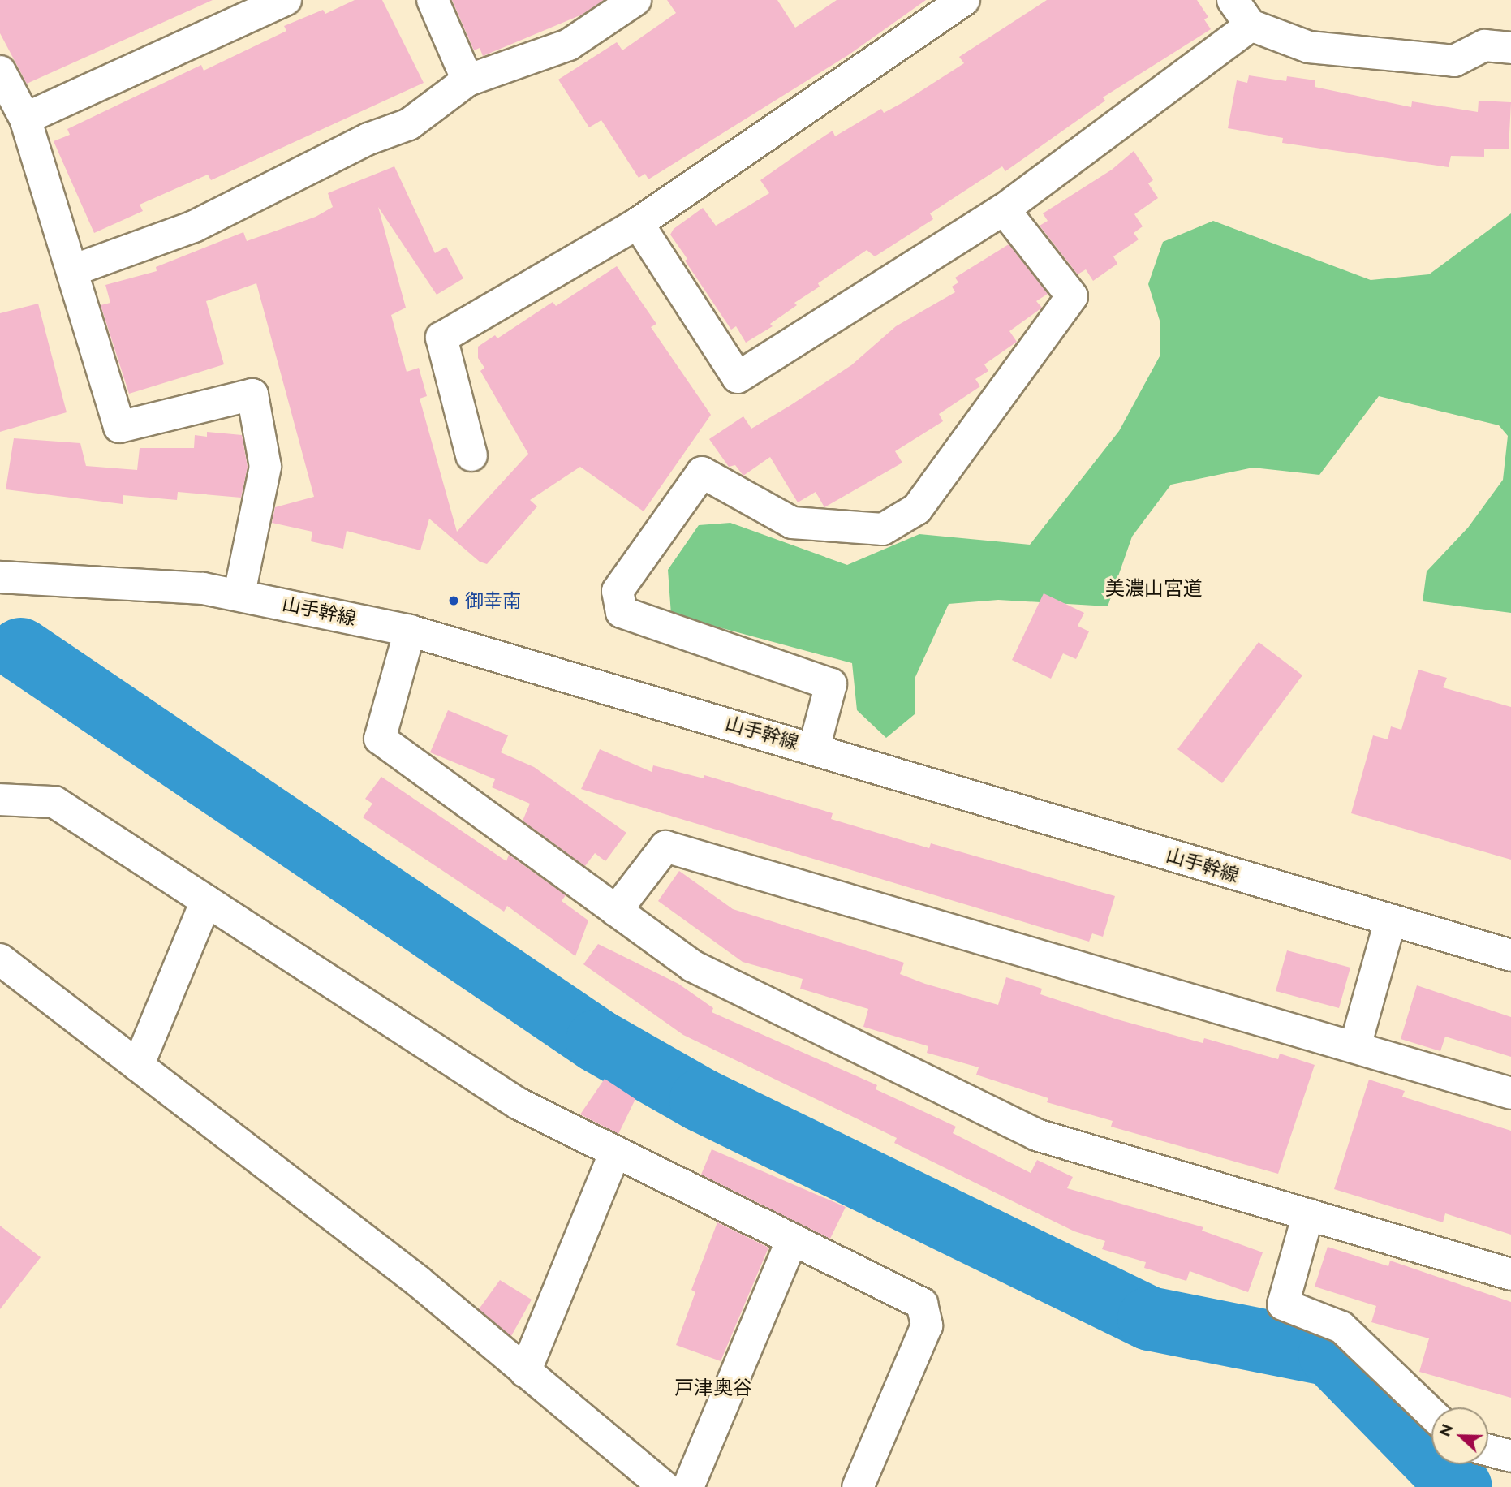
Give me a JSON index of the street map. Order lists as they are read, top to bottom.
{
  "streets": {
    "street": ["山手幹線"]
  },
  "districts": ["美濃山宮道", "戸津奥谷"],
  "places": ["御幸南"],
  "north": "left"
}
